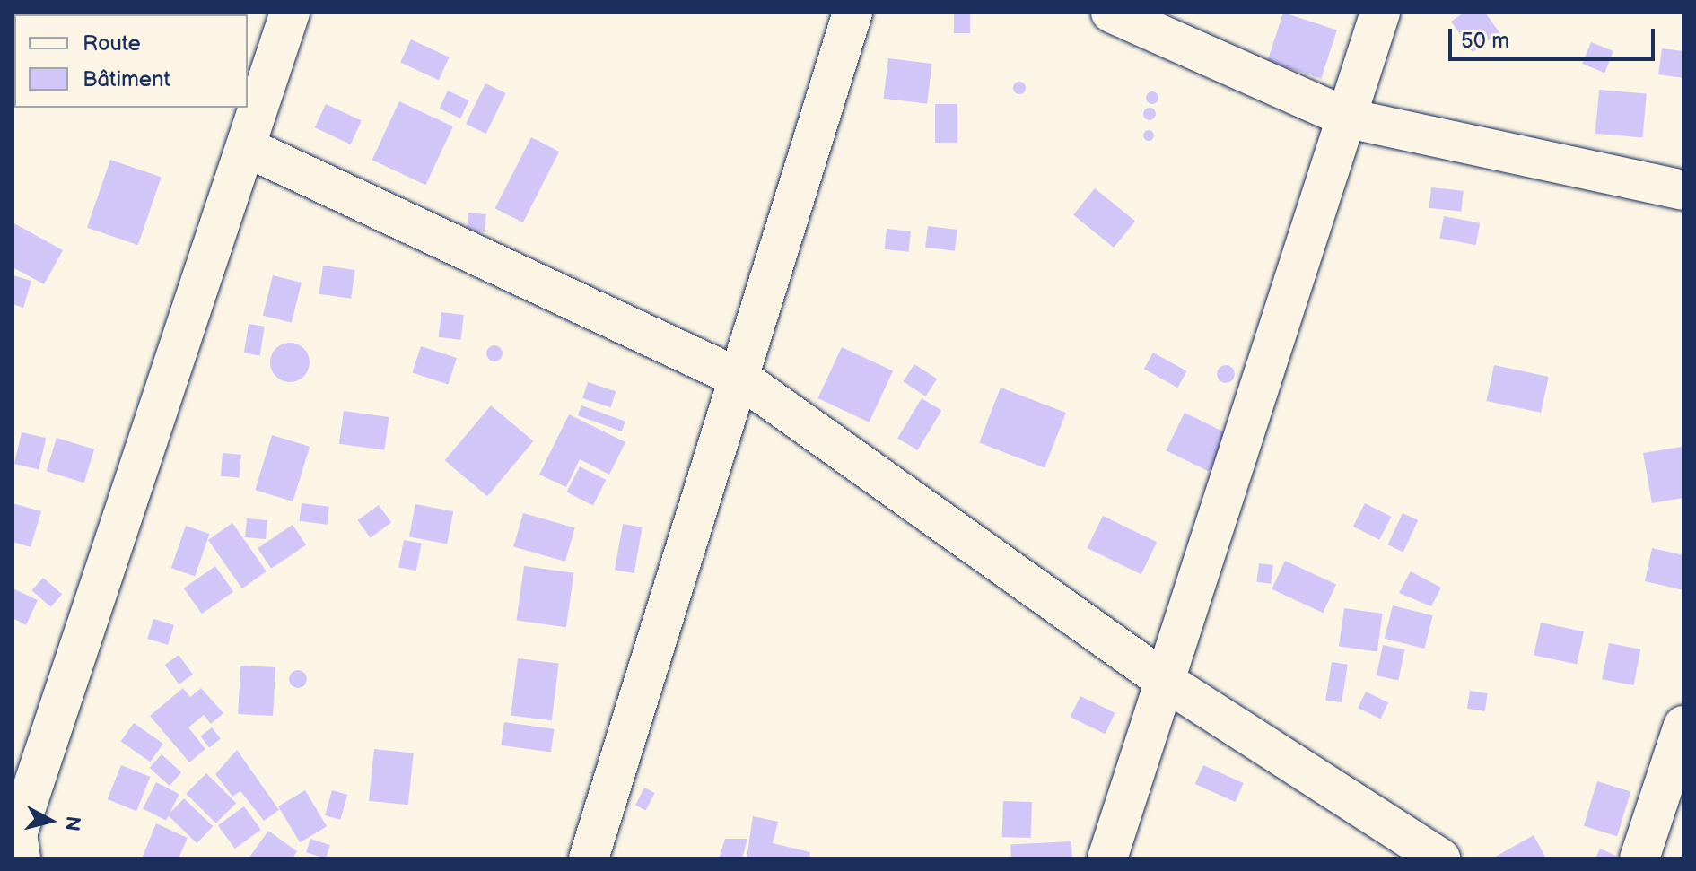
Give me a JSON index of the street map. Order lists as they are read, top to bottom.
{
  "legend": ["Route", "Bâtiment"],
  "scale_bar": "50 m",
  "north": "right"
}
